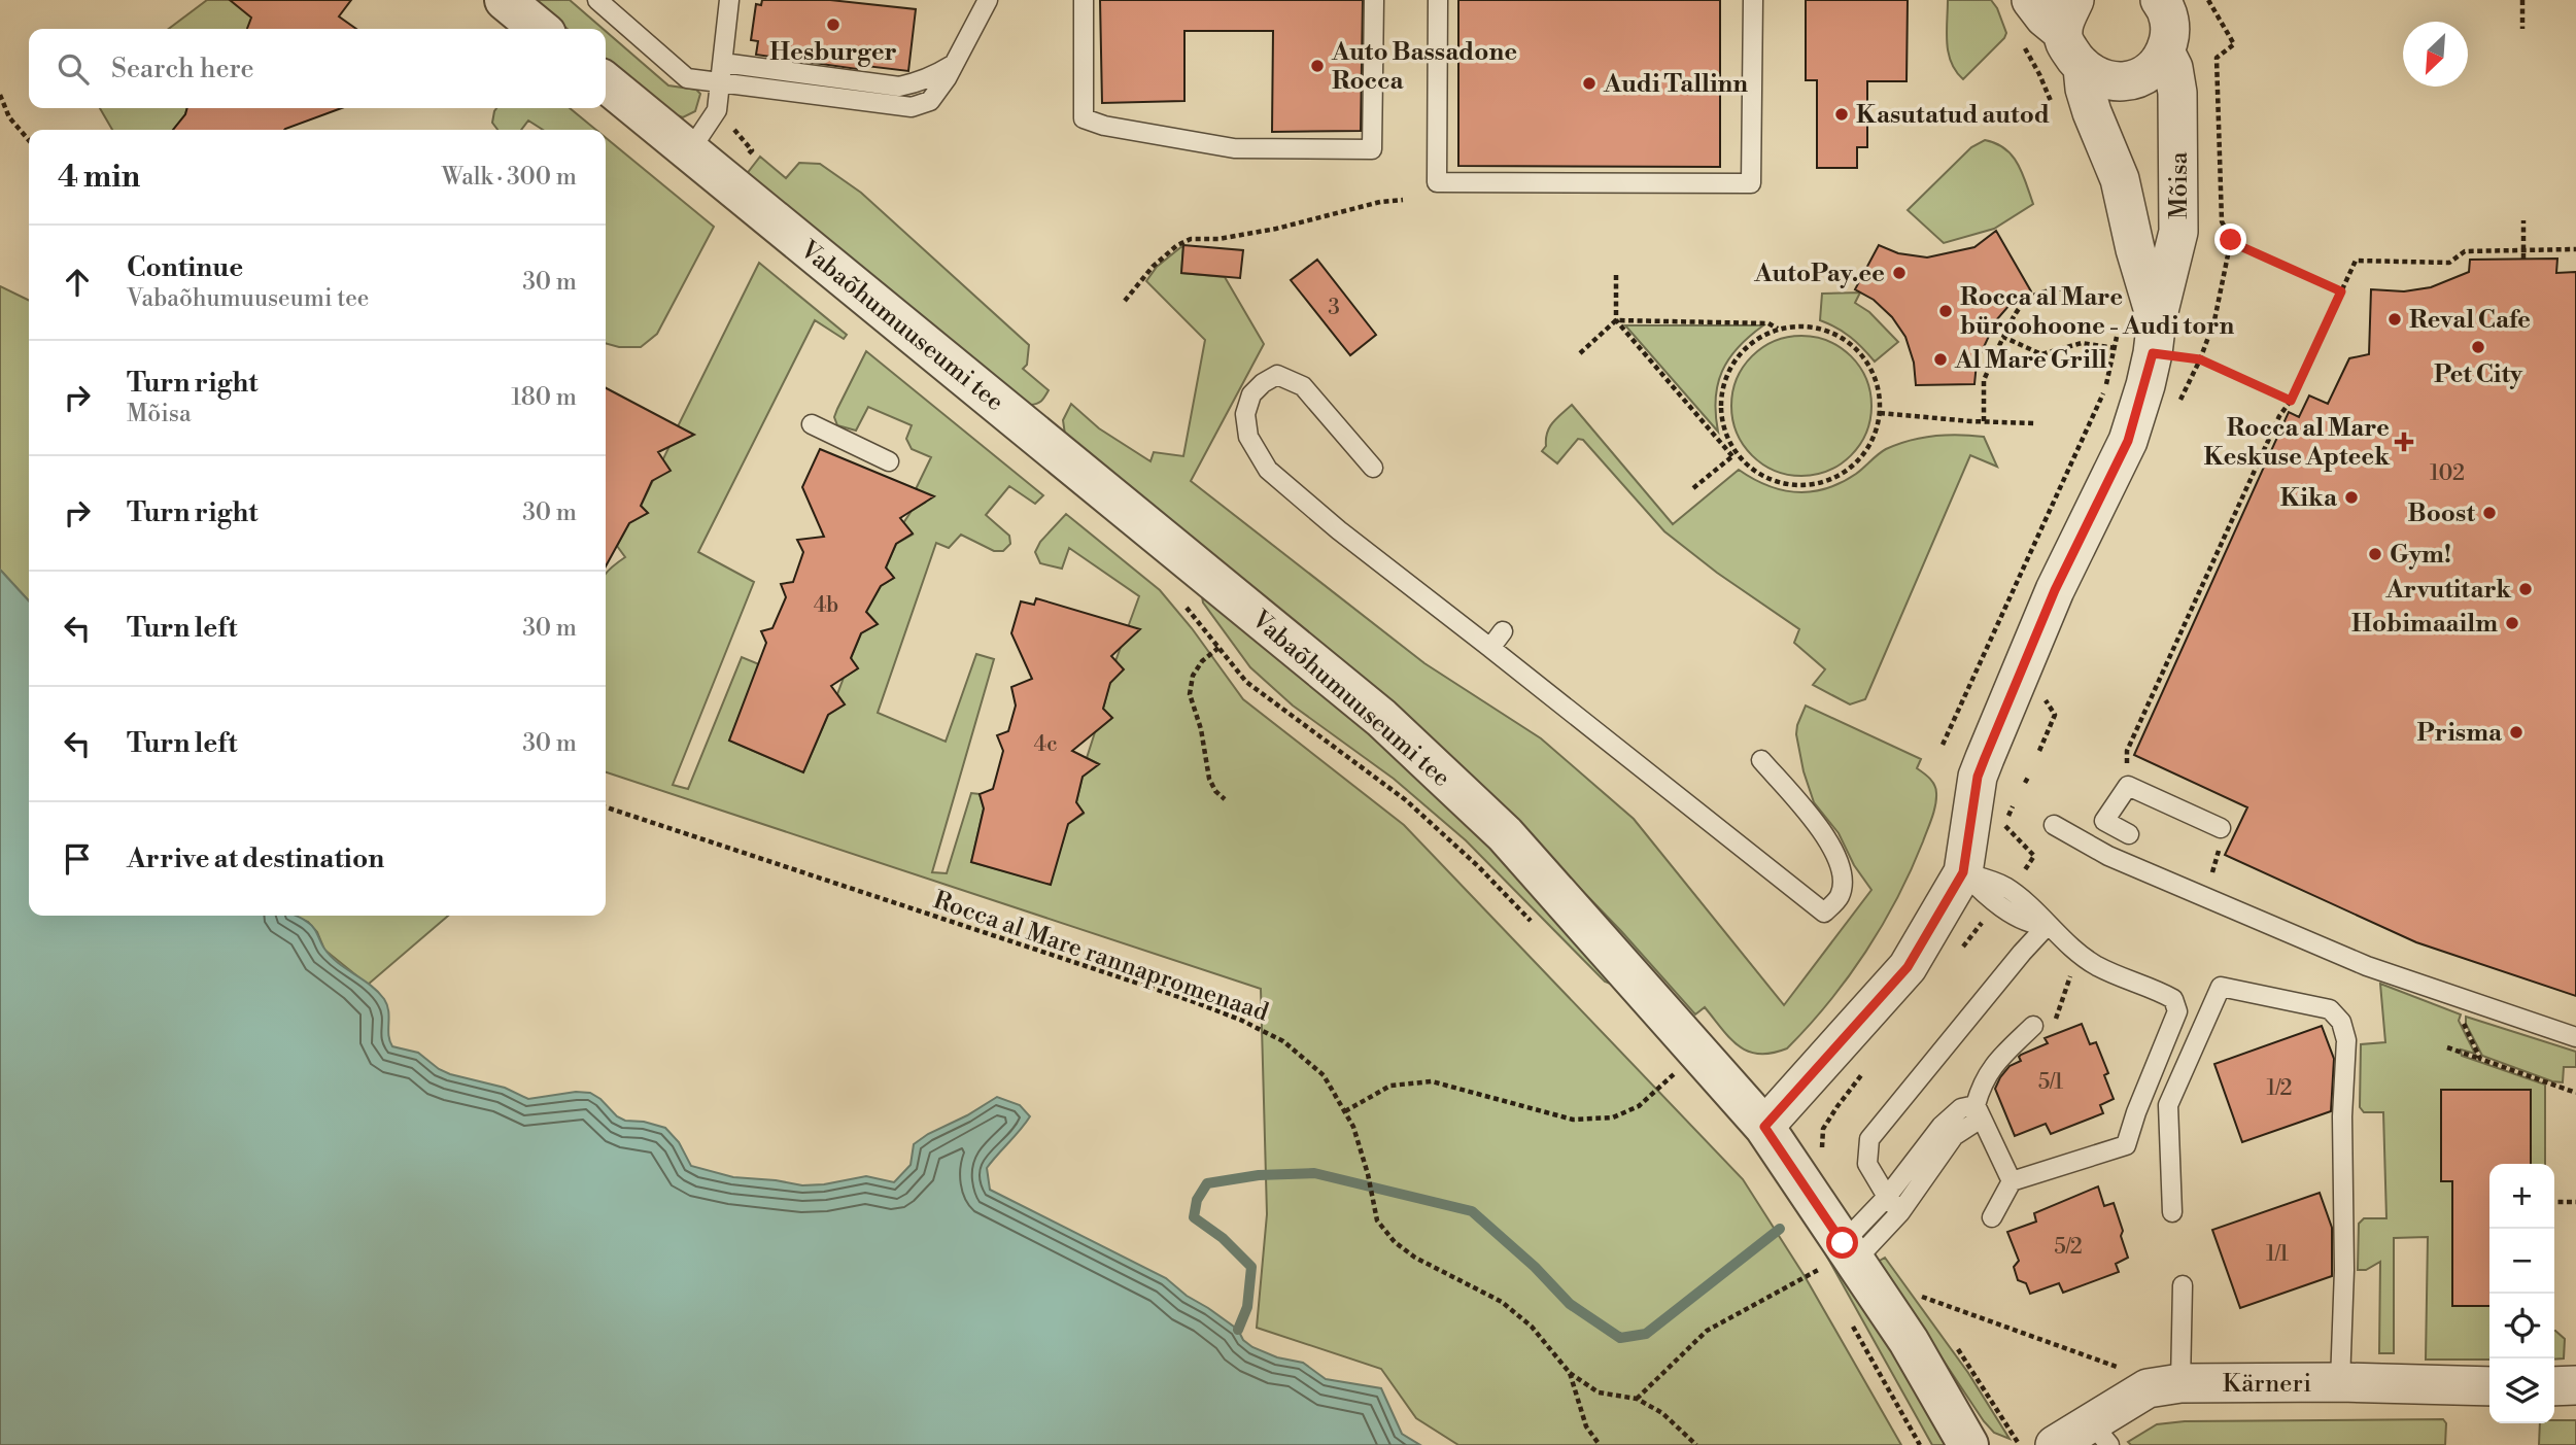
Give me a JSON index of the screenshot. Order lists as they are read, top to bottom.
{
  "streets": {
    "street": ["Mõisa", "Vabaõhumuuseumi tee", "Kärneri"],
    "path": ["Rocca al Mare rannapromenaad"]
  },
  "crossings": [
    ["Mõisa", "Vabaõhumuuseumi tee"]
  ],
  "places": {
    "other": [
      "Hesburger",
      "Auto Bassadone Rocca",
      "Audi Tallinn",
      "Kasutatud autod",
      "AutoPay.ee",
      "Rocca al Mare büroohoone - Audi torn",
      "Reval Cafe",
      "Pet City",
      "Al Mare Grill",
      "Kika",
      "Boost",
      "Gym!",
      "Arvutitark",
      "Hobimaailm",
      "Prisma"
    ],
    "health": ["Rocca al Mare Keskuse Apteek"]
  },
  "house_numbers": [
    "3",
    "102",
    "4b",
    "4c",
    "5/1",
    "1/2",
    "5/2",
    "1/1"
  ],
  "north": "bottom left",
  "page": {
    "search": "Search here",
    "heading": ["4 min", "Walk · 300 m"],
    "list": [
      ["Continue", "Vabaõhumuuseumi tee", "30 m"],
      ["Turn right", "Mõisa", "180 m"],
      ["Turn right", "30 m"],
      ["Turn left", "30 m"],
      ["Turn left", "30 m"],
      "Arrive at destination"
    ],
    "map_buttons": ["+", "−"]
  }
}
